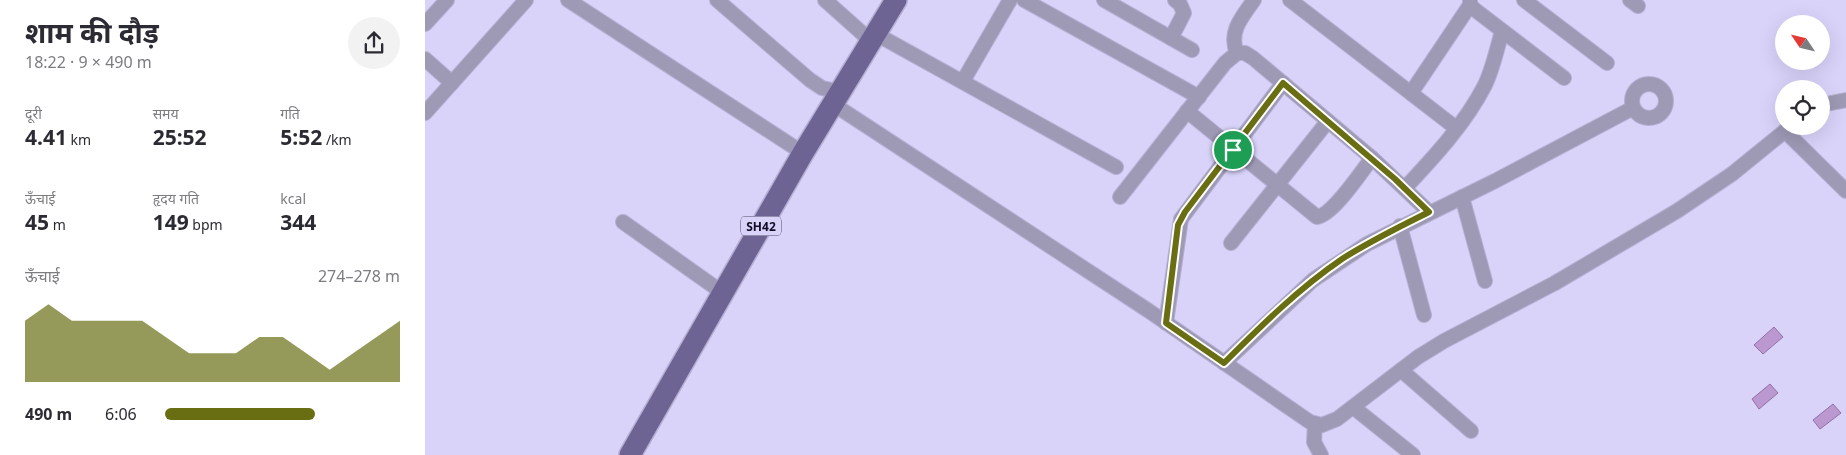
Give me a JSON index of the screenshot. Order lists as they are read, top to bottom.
{
  "streets": {
    "main road": ["SH42"]
  },
  "north": "top left",
  "page": {
    "heading": ["शाम की दौड़", "18:22 · 9 × 490 m"],
    "stats": [
      ["दूरी", "4.41 km"],
      ["समय", "25:52"],
      ["गति", "5:52 /km"],
      ["ऊँचाई", "45 m"],
      ["हृदय गति", "149 bpm"],
      ["kcal", "344"]
    ],
    "chart": ["ऊँचाई", "274–278 m"],
    "list": [
      {
        "name": "490 m",
        "note": "6:06"
      }
    ]
  }
}
